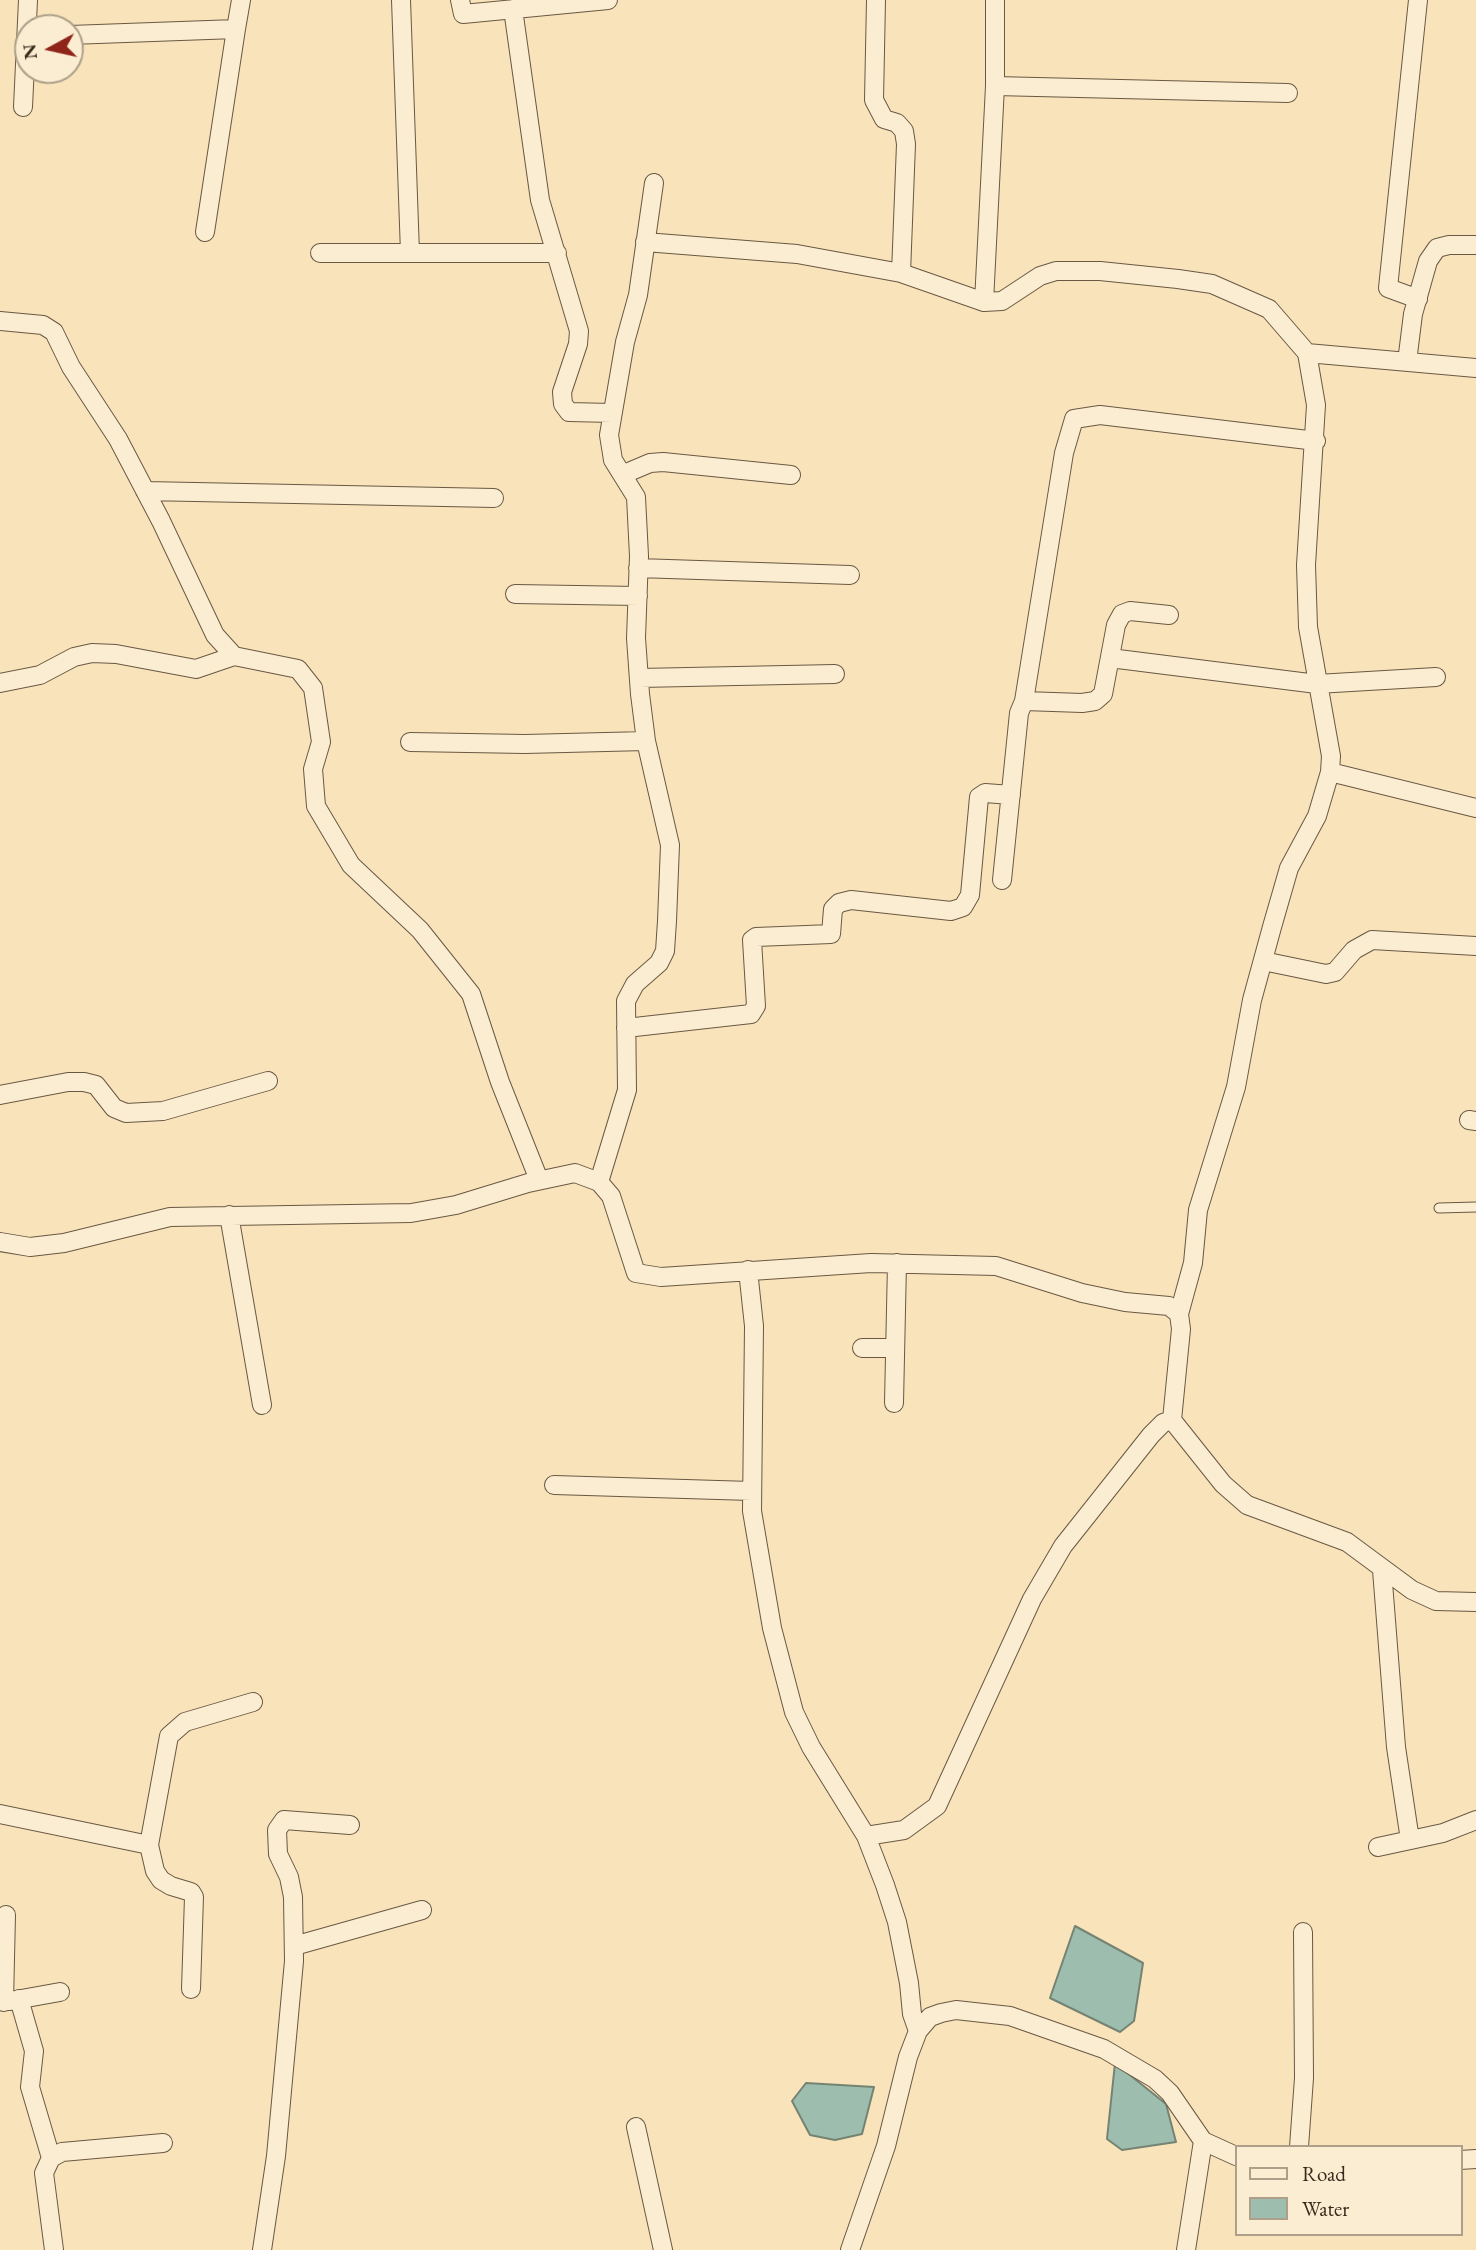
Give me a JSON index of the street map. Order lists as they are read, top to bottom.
{
  "legend": ["Road", "Water"],
  "north": "left"
}
